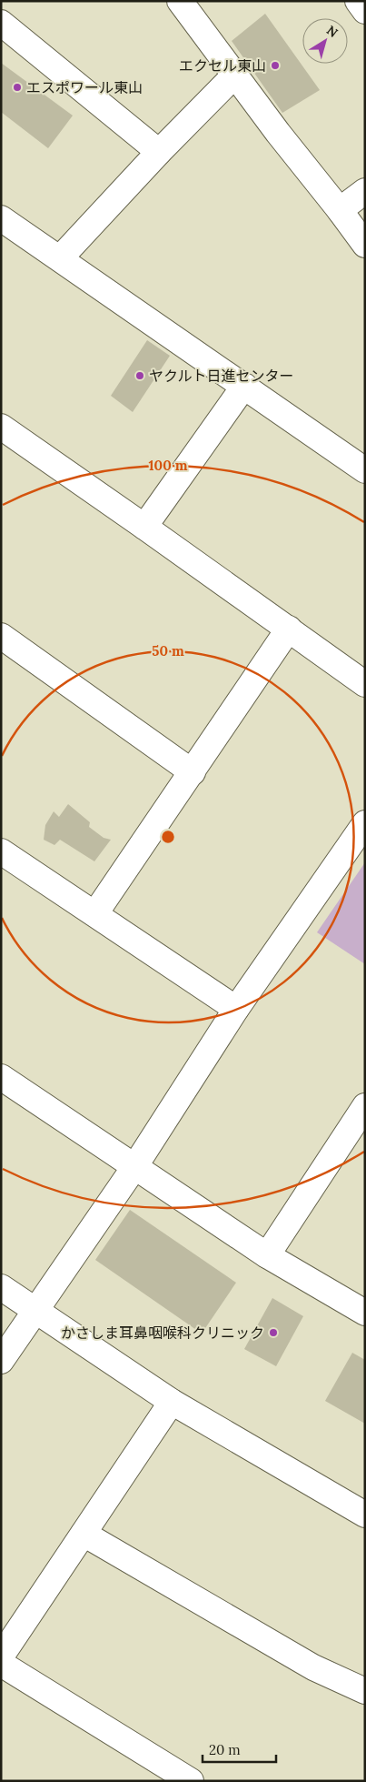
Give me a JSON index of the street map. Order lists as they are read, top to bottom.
{
  "places": [
    "エクセル東山",
    "エスポワール東山",
    "ヤクルト日進センター",
    "かさしま耳鼻咽喉科クリニック"
  ],
  "scale_bar": "20 m",
  "north": "top right",
  "rings": ["100 m", "50 m"]
}
